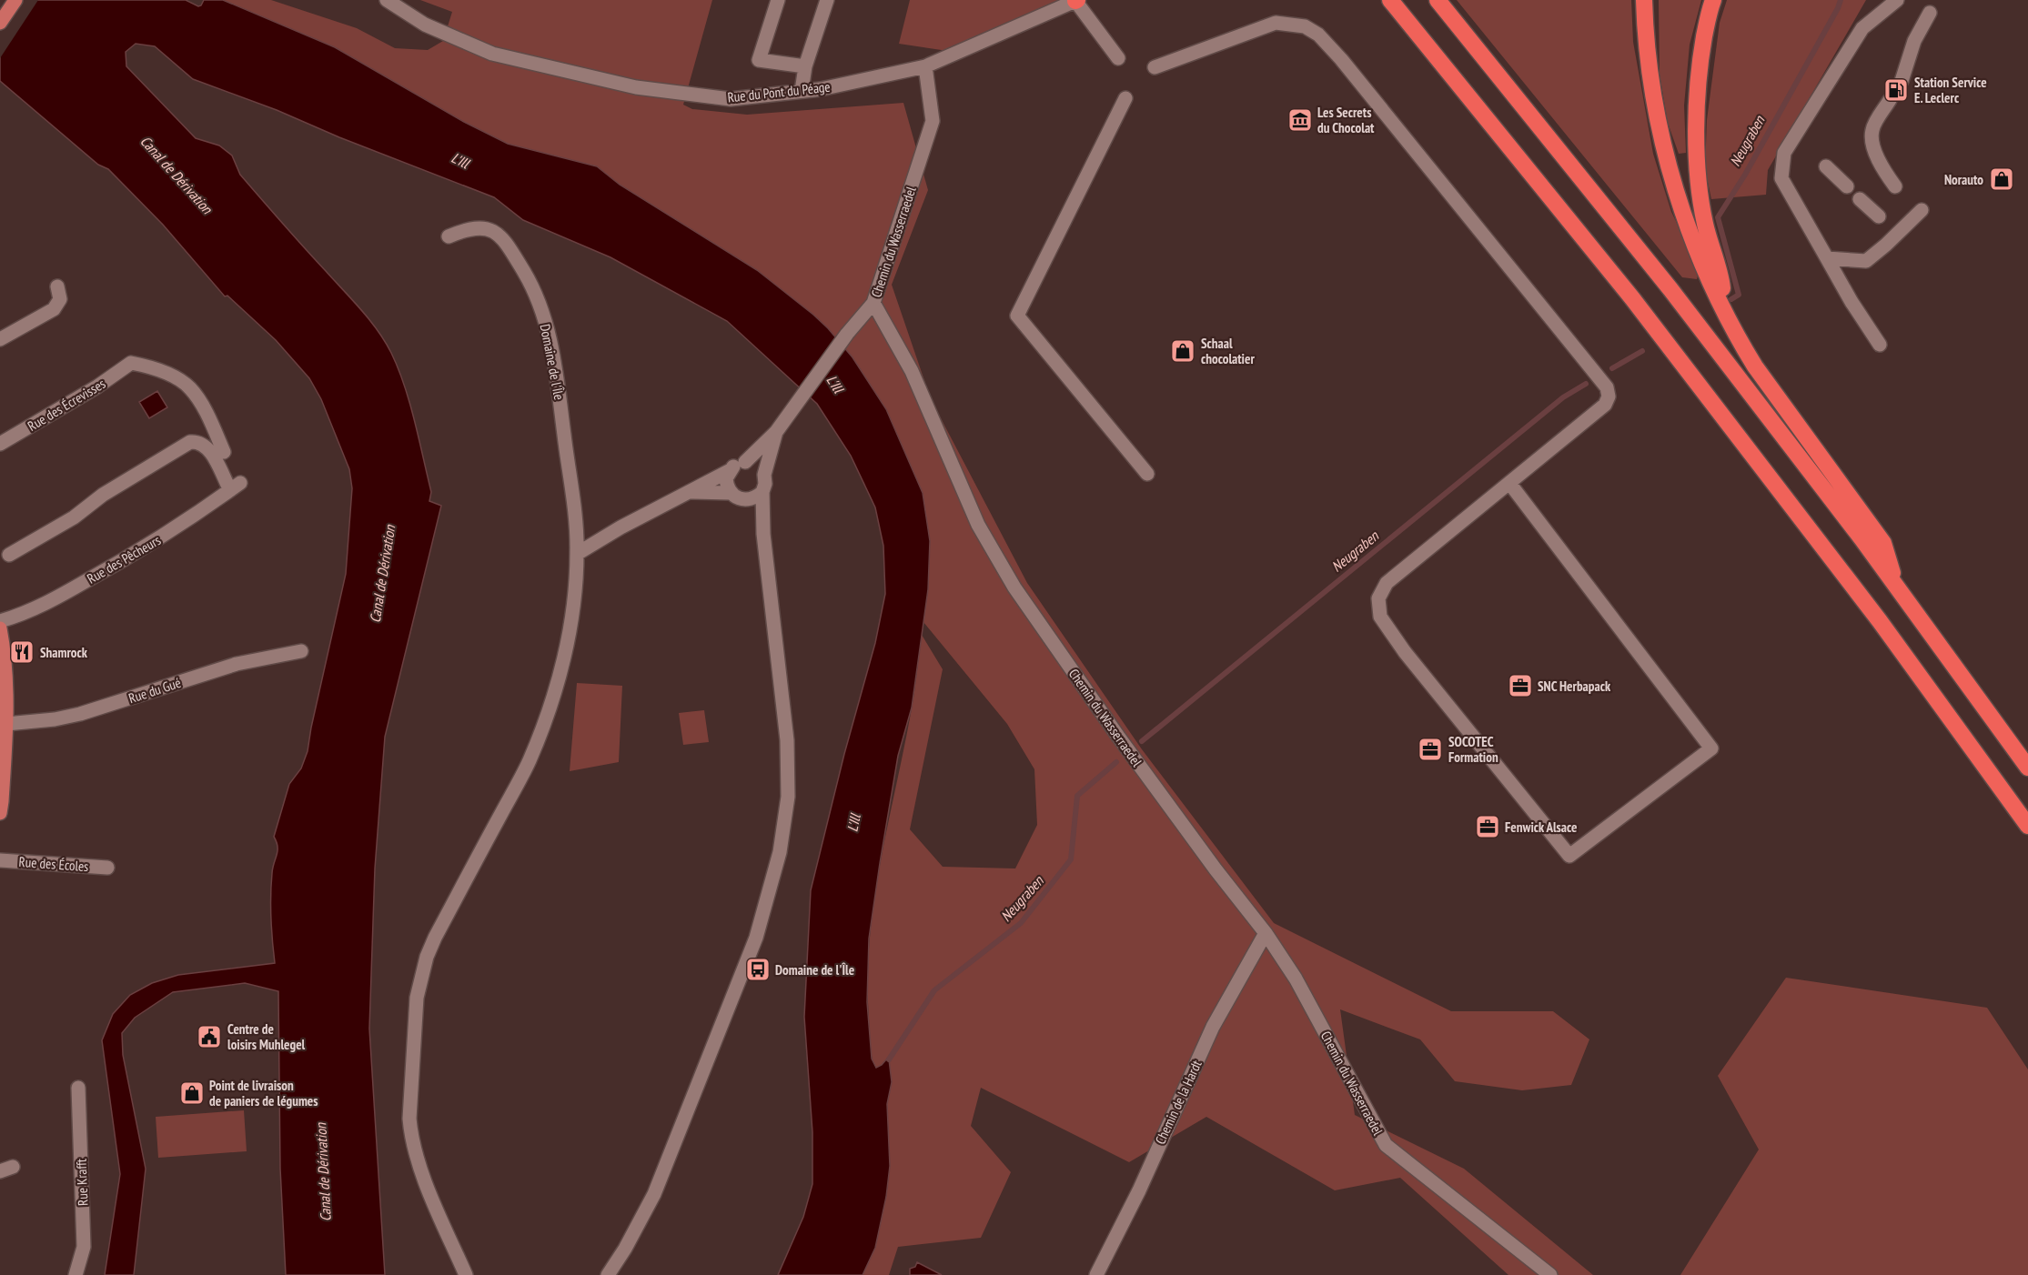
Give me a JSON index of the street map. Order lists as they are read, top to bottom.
{
  "streets": {
    "street": [
      "Rue du Pont du Péage",
      "Chemin du Wasserraedel",
      "Domaine de l'Île",
      "Rue des Écrevisses",
      "Rue des Pêcheurs",
      "Rue du Gué",
      "Rue des Écoles",
      "Chemin de la Hardt",
      "Rue Krafft"
    ]
  },
  "crossings": [
    ["Rue du Pont du Péage", "Chemin du Wasserraedel"],
    ["Chemin du Wasserraedel", "Chemin de la Hardt"]
  ],
  "water": ["Neugraben", "L'Ill", "Canal de Dérivation"],
  "places": {
    "fuel station": ["Station Service E. Leclerc"],
    "museum": ["Les Secrets du Chocolat"],
    "shop": ["Norauto", "Schaal chocolatier", "Point de livraison de paniers de légumes"],
    "restaurant": ["Shamrock"],
    "office": ["SNC Herbapack", "SOCOTEC Formation", "Fenwick Alsace"],
    "bus stop": ["Domaine de l'Île"],
    "public building": ["Centre de loisirs Muhlegel"]
  }
}
